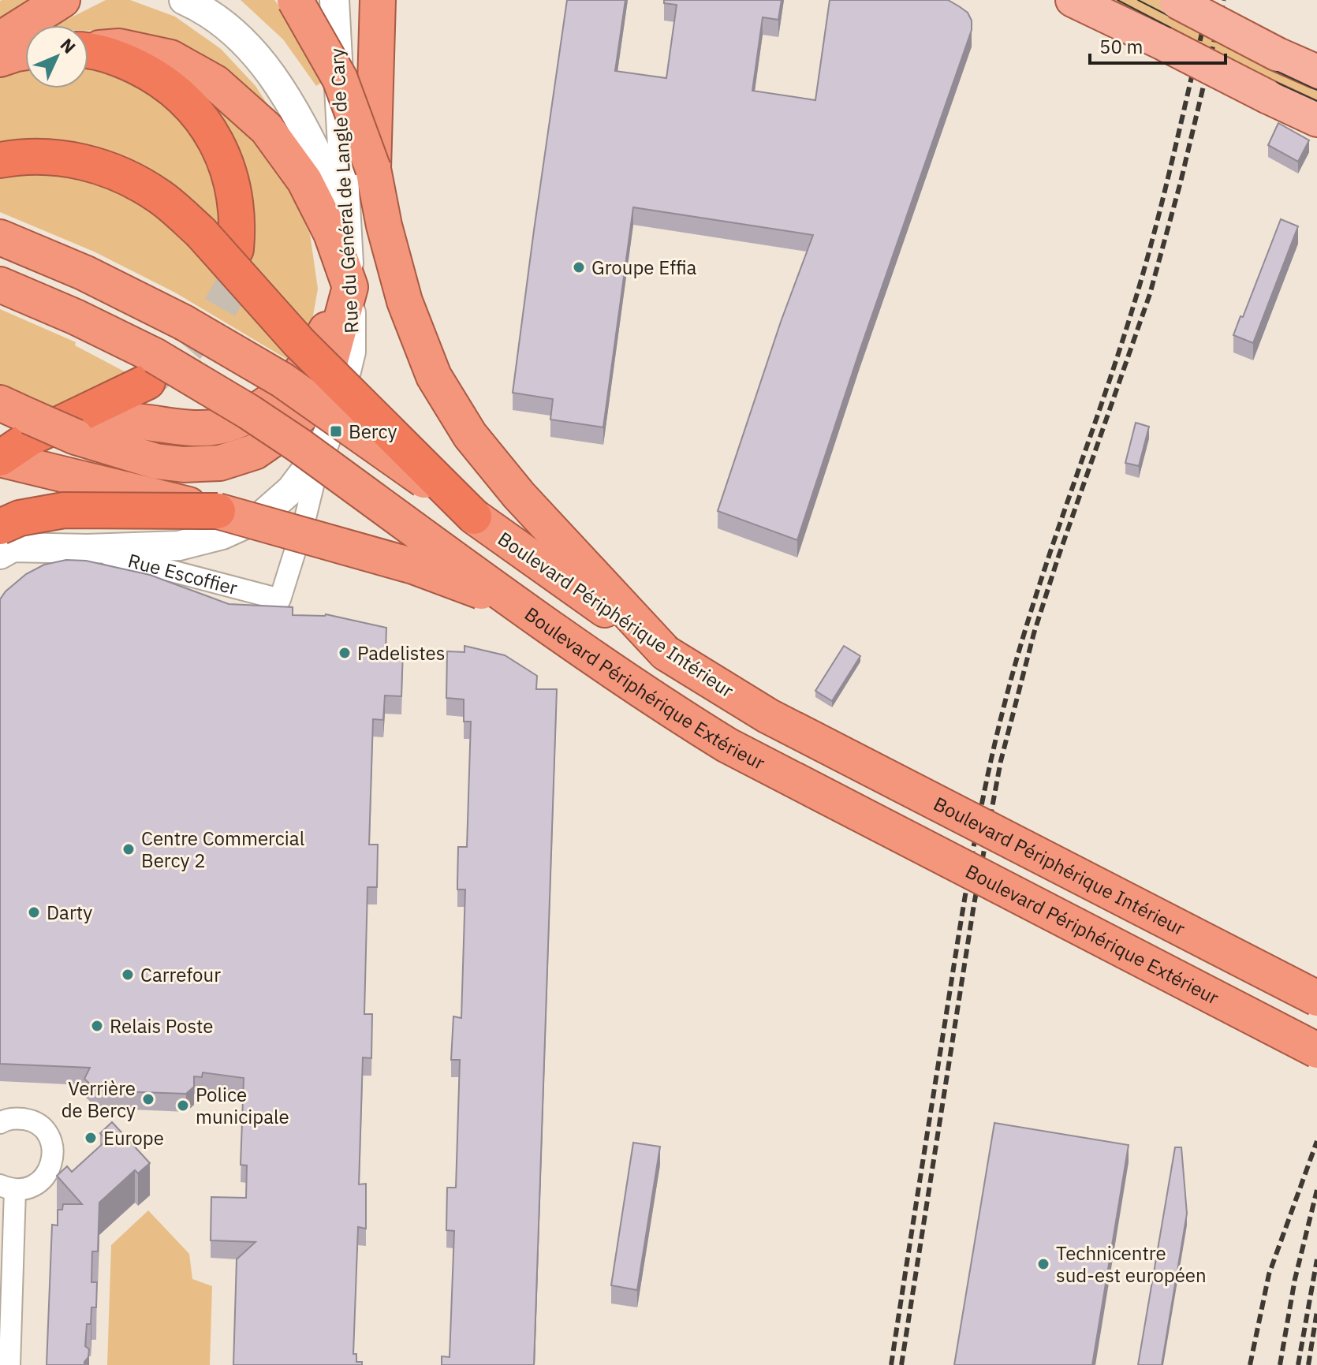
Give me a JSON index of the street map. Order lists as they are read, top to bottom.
{
  "streets": {
    "highway": ["Boulevard Périphérique Intérieur", "Boulevard Périphérique Extérieur"],
    "main road": ["Rue du Général de Langle de Cary"],
    "street": ["Rue Escoffier"]
  },
  "crossings": [
    ["Rue du Général de Langle de Cary", "Rue Escoffier"]
  ],
  "places": {
    "other": [
      "Groupe Effia",
      "Padelistes",
      "Centre Commercial Bercy 2",
      "Darty",
      "Carrefour",
      "Relais Poste",
      "Verrière de Bercy",
      "Police municipale",
      "Europe",
      "Technicentre sud-est européen"
    ],
    "transit": ["Bercy"]
  },
  "scale_bar": "50 m",
  "north": "top right"
}
